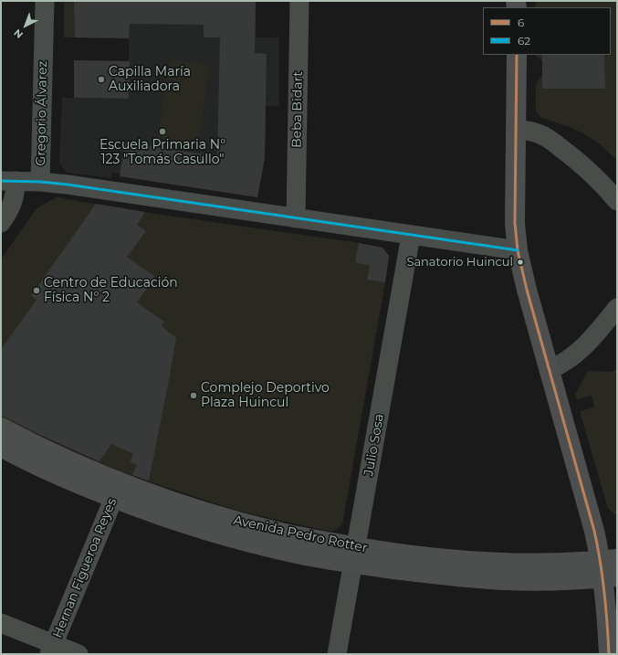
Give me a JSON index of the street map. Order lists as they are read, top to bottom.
{
  "streets": {
    "main road": ["Avenida Pedro Rotter"],
    "street": [
      "Beba Bidart",
      "Gregorio Álvarez",
      "Julio Sosa",
      "Hernan Figueroa Reyes"
    ]
  },
  "crossings": [
    ["Julio Sosa", "Avenida Pedro Rotter"],
    ["Avenida Pedro Rotter", "Hernan Figueroa Reyes"]
  ],
  "places": [
    "Capilla María Auxiliadora",
    "Escuela Primaria N° 123 \"Tomás Casullo\"",
    "Sanatorio Huincul",
    "Centro de Educación Física N° 2",
    "Complejo Deportivo Plaza Huincul"
  ],
  "lines": ["transit line 6", "transit line 62"],
  "legend": ["6", "62"],
  "north": "bottom left"
}
